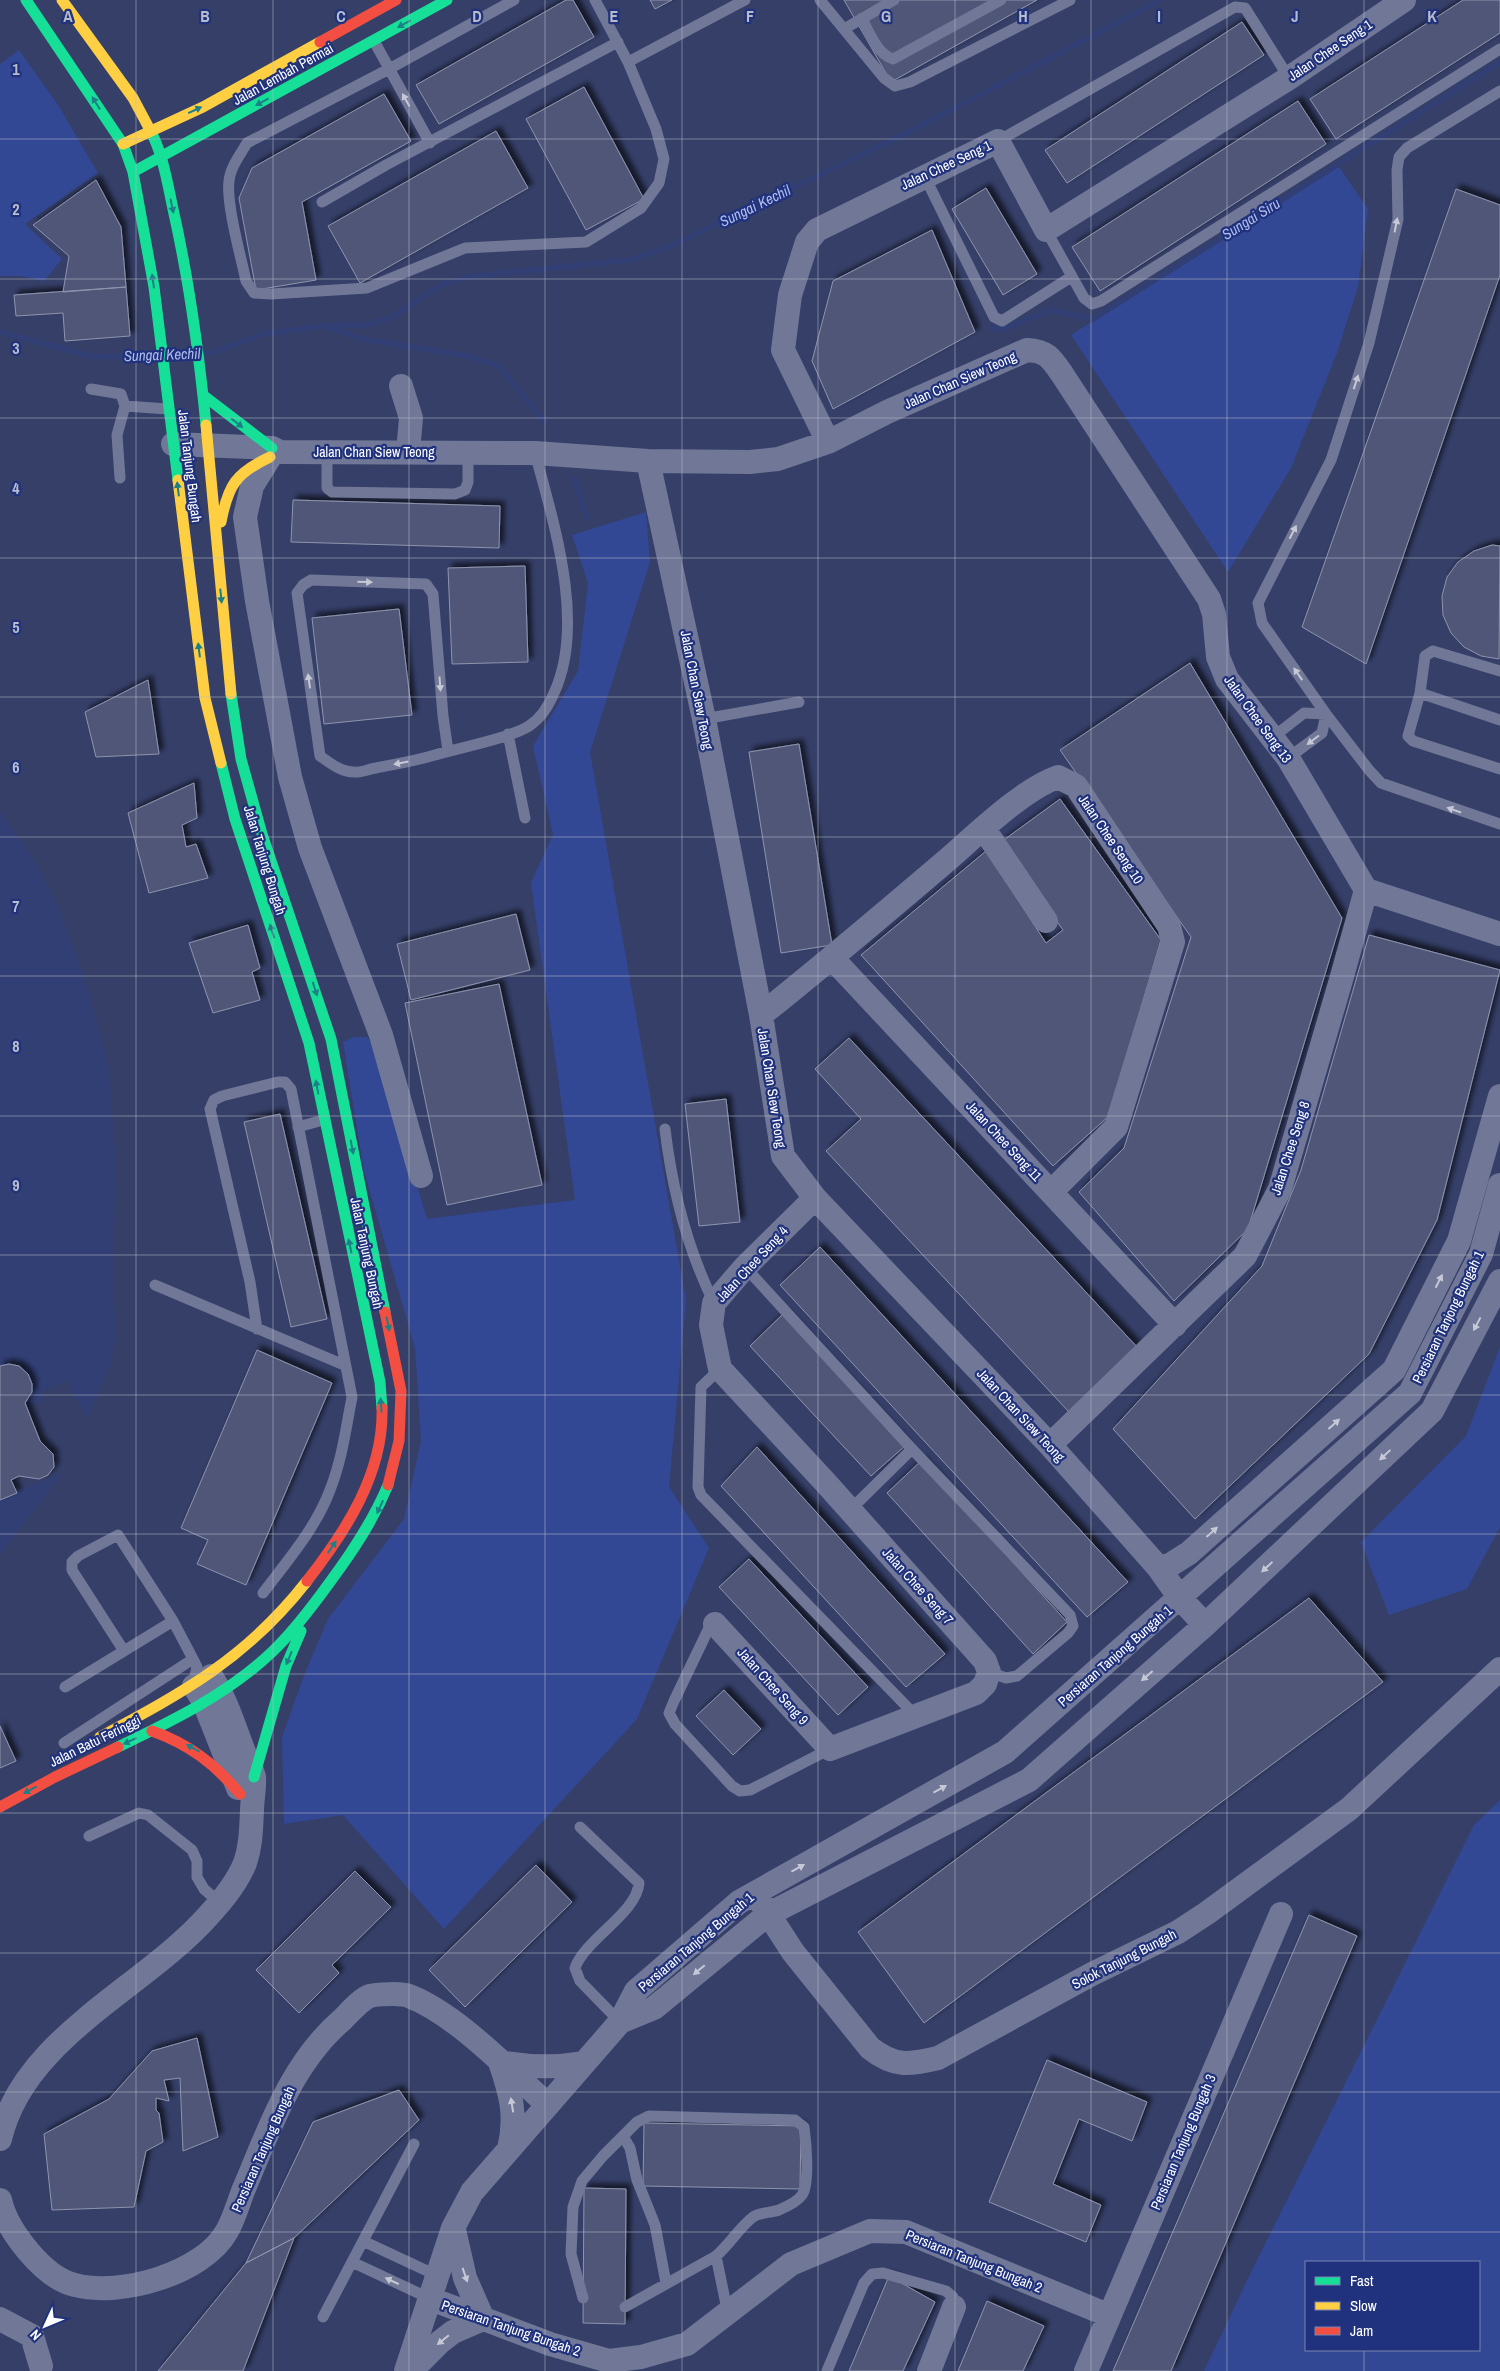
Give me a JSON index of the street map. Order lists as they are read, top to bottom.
{
  "streets": {
    "main road": ["Jalan Lembah Permai", "Jalan Tanjung Bungah", "Jalan Batu Feringgi"],
    "street": [
      "Jalan Chee Seng 1",
      "Jalan Chan Siew Teong",
      "Jalan Chee Seng 13",
      "Jalan Chee Seng 10",
      "Jalan Chee Seng 11",
      "Jalan Chee Seng 8",
      "Jalan Chee Seng 4",
      "Persiaran Tanjong Bungah 1",
      "Jalan Chee Seng 7",
      "Jalan Chee Seng 9",
      "Solok Tanjung Bungah",
      "Persiaran Tanjung Bungah 3",
      "Persiaran Tanjung Bungah",
      "Persiaran Tanjung Bungah 2"
    ]
  },
  "crossings": [
    ["Jalan Chee Seng 1", "Jalan Chan Siew Teong"],
    ["Jalan Lembah Permai", "Jalan Tanjung Bungah"],
    ["Jalan Chan Siew Teong", "Jalan Tanjung Bungah"],
    ["Jalan Chan Siew Teong", "Jalan Chee Seng 13"],
    ["Jalan Chan Siew Teong", "Jalan Chee Seng 10"],
    ["Jalan Chan Siew Teong", "Jalan Chee Seng 8"],
    ["Jalan Chan Siew Teong", "Jalan Chee Seng 4"],
    ["Jalan Chan Siew Teong", "Persiaran Tanjong Bungah 1"],
    ["Jalan Tanjung Bungah", "Jalan Batu Feringgi"],
    ["Jalan Chee Seng 13", "Jalan Chee Seng 8"],
    ["Jalan Chee Seng 10", "Jalan Chee Seng 11"],
    ["Jalan Chee Seng 11", "Jalan Chee Seng 8"],
    ["Jalan Chee Seng 4", "Jalan Chee Seng 7"],
    ["Persiaran Tanjong Bungah 1", "Solok Tanjung Bungah"],
    ["Persiaran Tanjong Bungah 1", "Persiaran Tanjung Bungah"],
    ["Persiaran Tanjong Bungah 1", "Persiaran Tanjung Bungah 2"],
    ["Persiaran Tanjung Bungah 3", "Persiaran Tanjung Bungah 2"]
  ],
  "water": ["Sungai Kechil", "Sungai Siru"],
  "legend": ["Fast", "Slow", "Jam"],
  "north": "bottom left",
  "grid": {
    "columns": [
      "A",
      "B",
      "C",
      "D",
      "E",
      "F",
      "G",
      "H",
      "I",
      "J",
      "K"
    ],
    "rows": [
      "1",
      "2",
      "3",
      "4",
      "5",
      "6",
      "7",
      "8",
      "9"
    ]
  }
}
